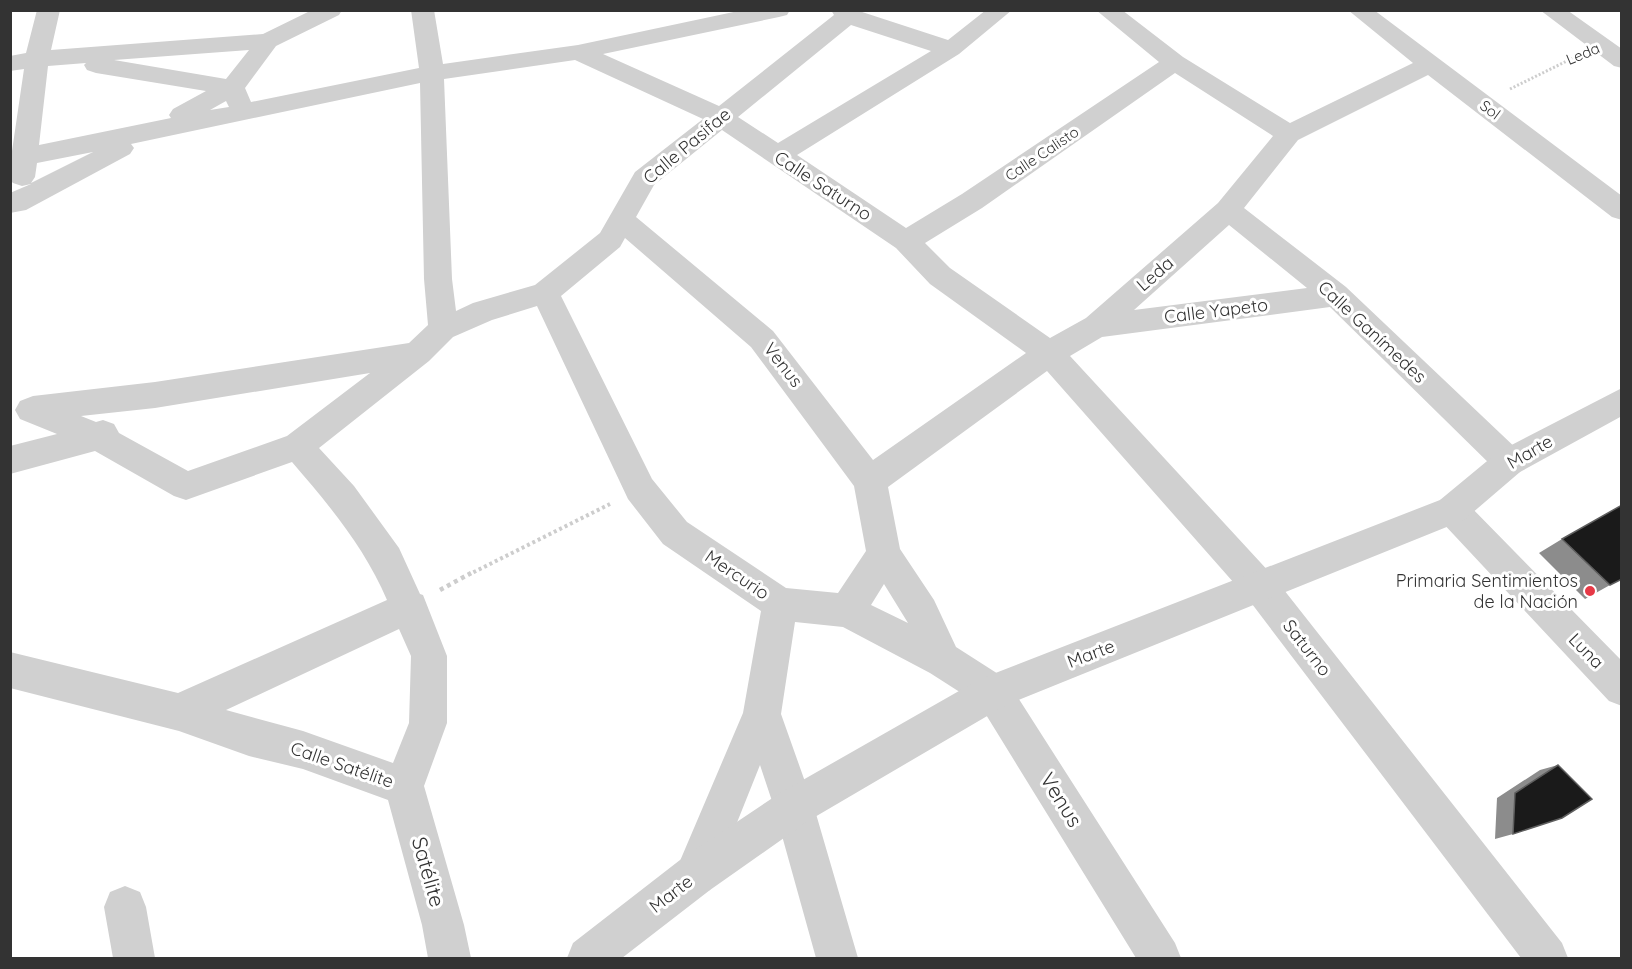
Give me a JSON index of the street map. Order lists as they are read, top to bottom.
{
  "streets": {
    "street": [
      "Leda",
      "Sol",
      "Calle Pasifae",
      "Calle Calisto",
      "Calle Saturno",
      "Calle Yapeto",
      "Calle Ganímedes",
      "Venus",
      "Marte",
      "Mercurio",
      "Saturno",
      "Luna",
      "Calle Satélite",
      "Satélite"
    ]
  },
  "crossings": [
    ["Leda", "Sol"],
    ["Leda", "Calle Saturno"],
    ["Leda", "Calle Yapeto"],
    ["Leda", "Calle Ganímedes"],
    ["Leda", "Venus"],
    ["Leda", "Saturno"],
    ["Calle Pasifae", "Calle Saturno"],
    ["Calle Pasifae", "Venus"],
    ["Calle Pasifae", "Mercurio"],
    ["Calle Pasifae", "Calle Satélite"],
    ["Calle Calisto", "Calle Saturno"],
    ["Calle Saturno", "Saturno"],
    ["Calle Yapeto", "Calle Ganímedes"],
    ["Calle Ganímedes", "Marte"],
    ["Venus", "Marte"],
    ["Venus", "Mercurio"],
    ["Marte", "Mercurio"],
    ["Marte", "Saturno"],
    ["Marte", "Luna"],
    ["Calle Satélite", "Satélite"]
  ],
  "places": ["Primaria Sentimientos de la Nación"]
}
